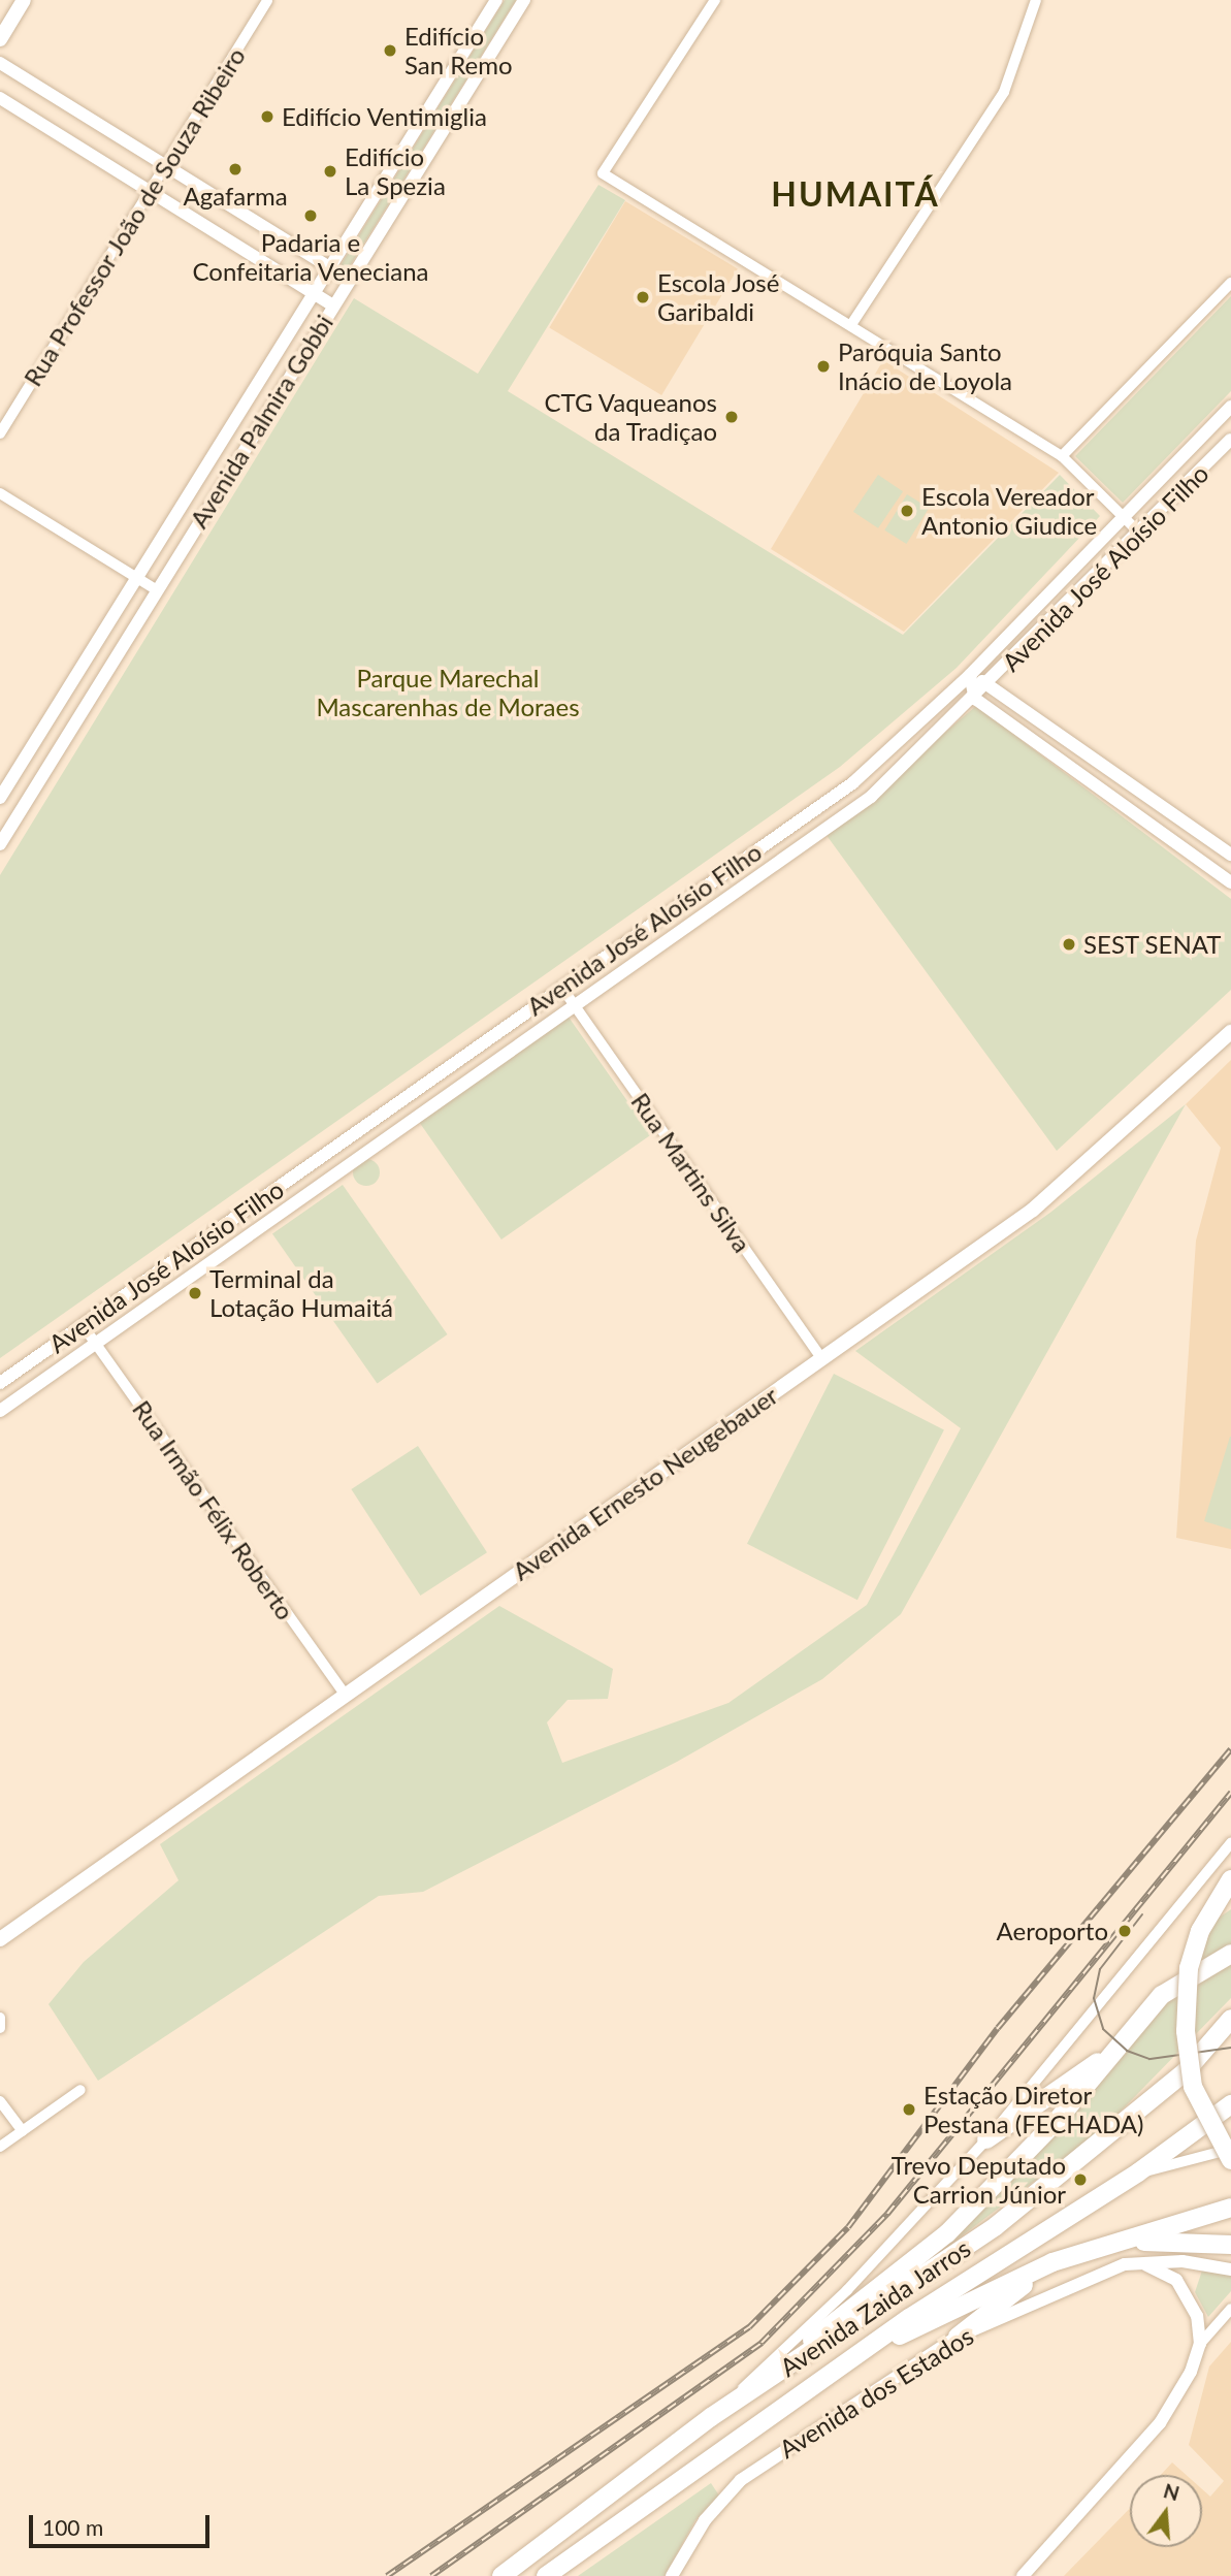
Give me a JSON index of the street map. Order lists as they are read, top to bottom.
{
  "streets": {
    "highway": ["Avenida Zaida Jarros"],
    "main road": ["Avenida Ernesto Neugebauer"],
    "street": [
      "Rua Professor João de Souza Ribeiro",
      "Avenida Palmira Gobbi",
      "Avenida José Aloísio Filho",
      "Rua Martins Silva",
      "Rua Irmão Félix Roberto",
      "Avenida dos Estados"
    ]
  },
  "crossings": [
    ["Avenida José Aloísio Filho", "Rua Martins Silva"],
    ["Avenida José Aloísio Filho", "Rua Irmão Félix Roberto"],
    ["Rua Martins Silva", "Avenida Ernesto Neugebauer"],
    ["Avenida Ernesto Neugebauer", "Rua Irmão Félix Roberto"]
  ],
  "districts": ["HUMAITÁ"],
  "parks": ["Parque Marechal Mascarenhas de Moraes"],
  "places": [
    "Edifício San Remo",
    "Edifício Ventimiglia",
    "Agafarma",
    "Edifício La Spezia",
    "Padaria e Confeitaria Veneciana",
    "Escola José Garibaldi",
    "Paróquia Santo Inácio de Loyola",
    "CTG Vaqueanos da Tradiçao",
    "Escola Vereador Antonio Giudice",
    "SEST SENAT",
    "Terminal da Lotação Humaitá",
    "Aeroporto",
    "Estação Diretor Pestana (FECHADA)",
    "Trevo Deputado Carrion Júnior"
  ],
  "scale_bar": "100 m",
  "north": "top"
}
